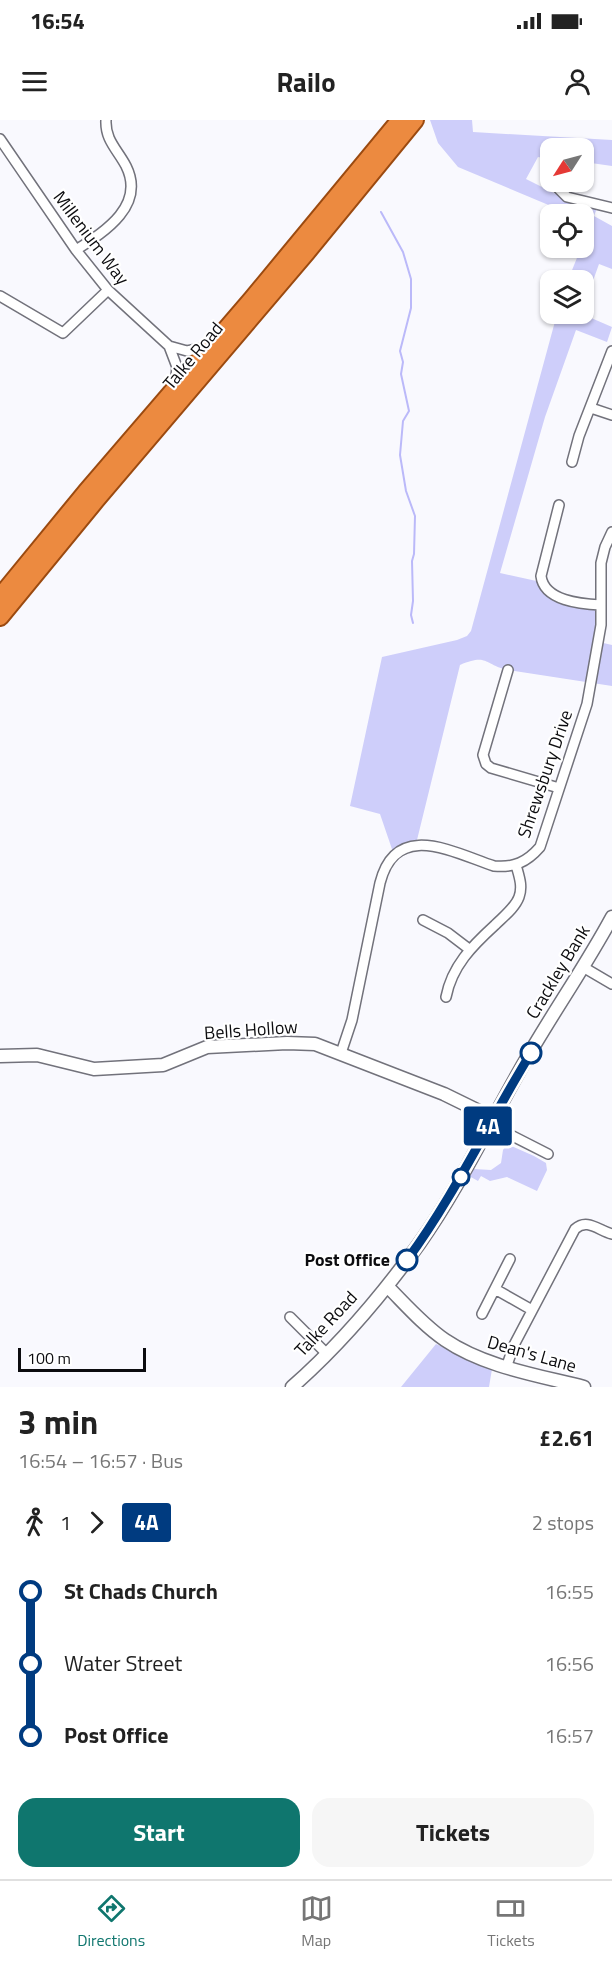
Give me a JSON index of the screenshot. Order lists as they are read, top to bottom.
{
  "streets": {
    "highway": ["Talke Road"],
    "street": [
      "Millenium Way",
      "Shrewsbury Drive",
      "Crackley Bank",
      "Bells Hollow",
      "Dean's Lane"
    ]
  },
  "crossings": [
    ["Talke Road", "Crackley Bank"],
    ["Talke Road", "Dean's Lane"],
    ["Crackley Bank", "Bells Hollow"]
  ],
  "places": ["Post Office"],
  "lines": ["bus line 4A"],
  "scale_bar": "100 m",
  "north": "bottom left",
  "page": {
    "status": "16:54",
    "header": "Railo",
    "on_map": "4A",
    "scale": "100 m",
    "heading": ["3 min", "16:54 – 16:57 · Bus", "£2.61"],
    "legs": ["1", "4A", "2 stops"],
    "list": [
      {
        "name": "St Chads Church",
        "value": "16:55"
      },
      {
        "name": "Water Street",
        "value": "16:56"
      },
      {
        "name": "Post Office",
        "value": "16:57"
      }
    ],
    "buttons": ["Start", "Tickets"],
    "tabs": ["Directions", "Map", "Tickets"]
  }
}
